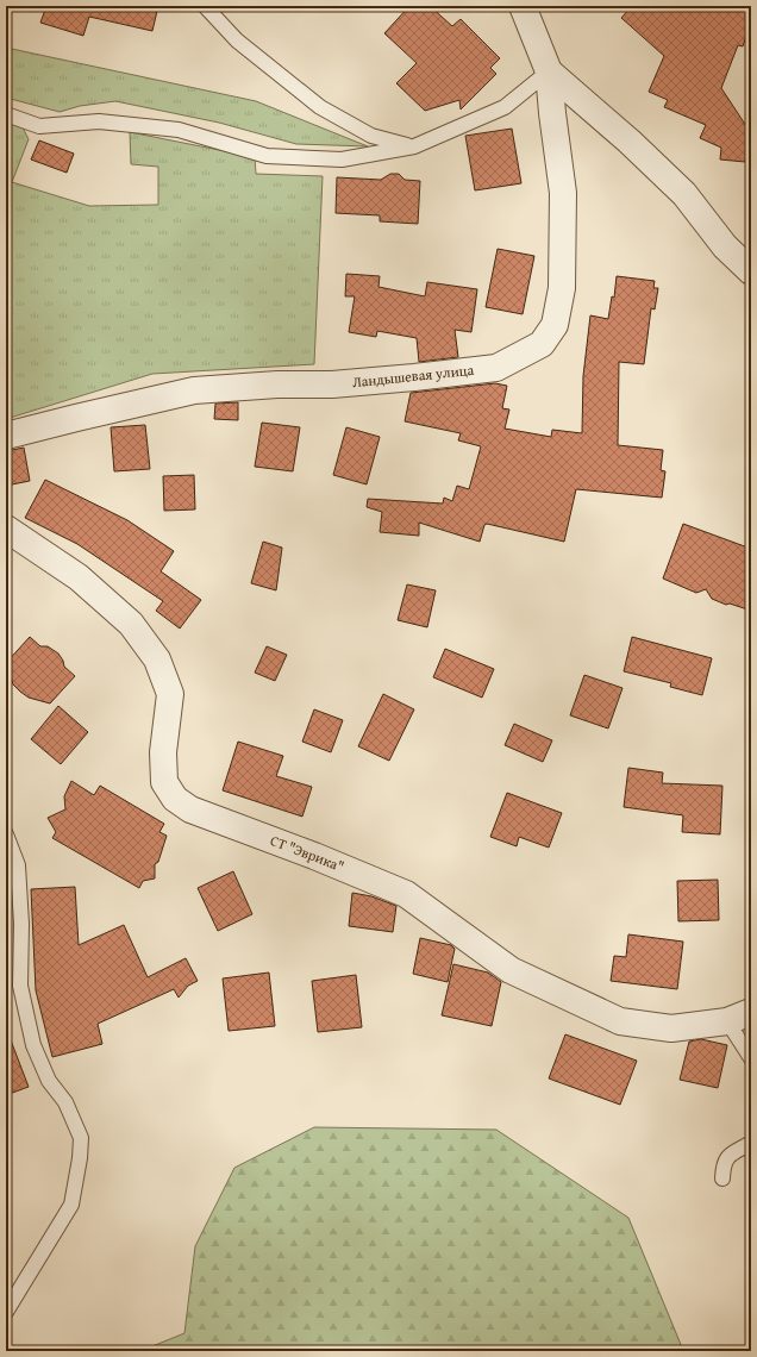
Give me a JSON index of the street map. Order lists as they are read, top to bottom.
{
  "streets": {
    "street": ["Ландышевая улица", "СТ \"Эврика\""]
  }
}
